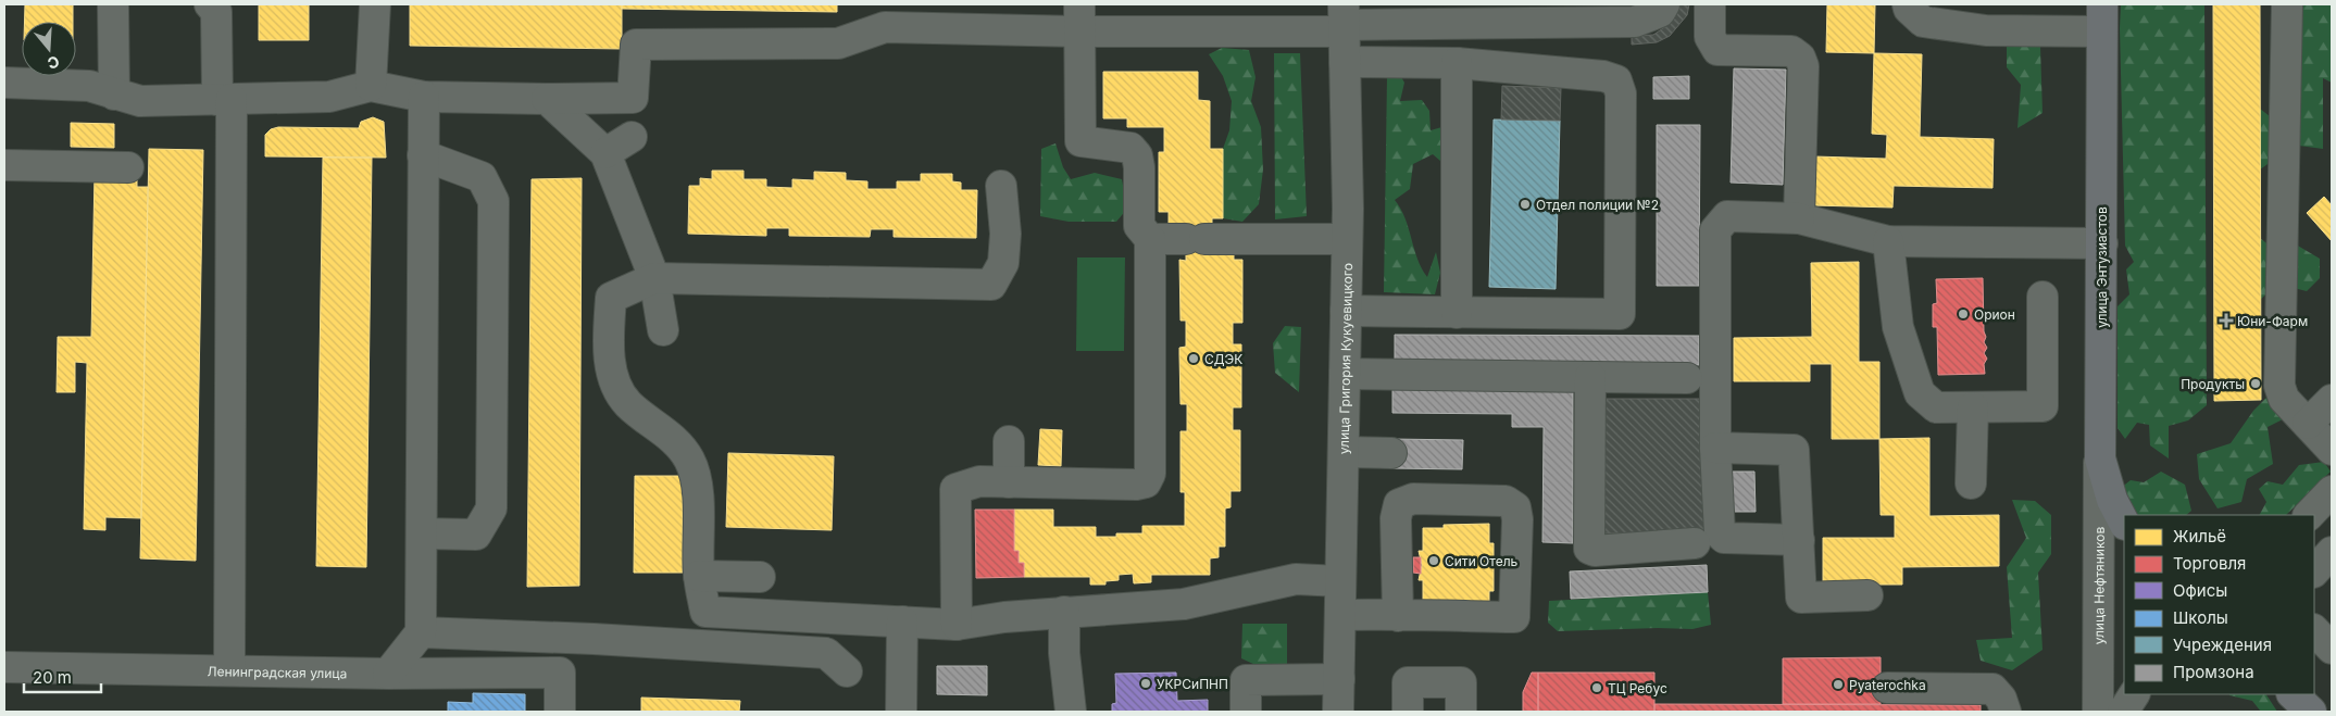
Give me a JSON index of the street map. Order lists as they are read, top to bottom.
{
  "streets": {
    "main road": ["улица Энтузиастов"],
    "street": ["улица Григория Кукуевицкого", "улица Нефтяников", "Ленинградская улица"]
  },
  "crossings": [
    ["улица Энтузиастов", "улица Нефтяников"]
  ],
  "places": {
    "other": [
      "Отдел полиции №2",
      "Орион",
      "СДЭК",
      "Продукты",
      "Сити Отель",
      "УКРСиПНП",
      "Pyaterochka",
      "ТЦ Ребус"
    ],
    "health": ["Юни-Фарм"]
  },
  "legend": [
    "Жильё",
    "Торговля",
    "Офисы",
    "Школы",
    "Учреждения",
    "Промзона"
  ],
  "scale_bar": "20 m",
  "north": "bottom"
}
